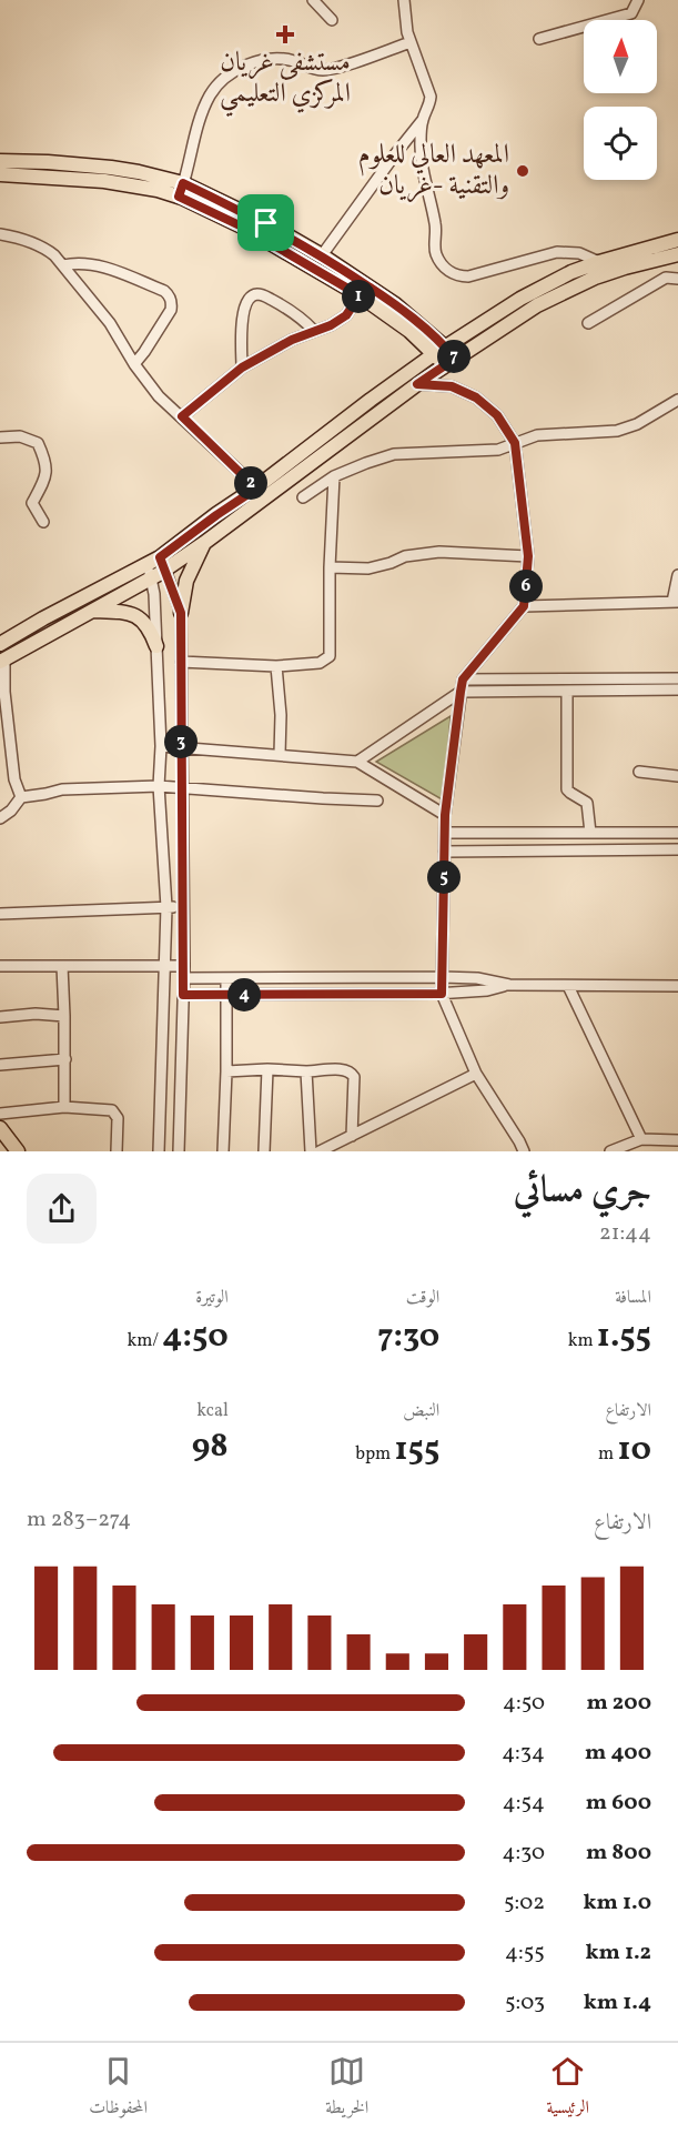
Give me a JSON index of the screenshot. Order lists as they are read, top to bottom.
{
  "places": {
    "health": ["مستشفى غريان المركزي التعليمي"],
    "other": ["المعهد العالي للعلوم والتقنية -غريان"]
  },
  "north": "top",
  "page": {
    "pins": [
      "1",
      "7",
      "2",
      "6",
      "3",
      "5",
      "4"
    ],
    "heading": ["جري مسائي", "21:44"],
    "stats": [
      ["المسافة", "1.55 km"],
      ["الوقت", "7:30"],
      ["الوتيرة", "4:50 /km"],
      ["الارتفاع", "10 m"],
      ["النبض", "155 bpm"],
      ["kcal", "98"]
    ],
    "chart": ["الارتفاع", "274–283 m"],
    "list": [
      {
        "name": "200 m",
        "note": "4:50"
      },
      {
        "name": "400 m",
        "note": "4:34"
      },
      {
        "name": "600 m",
        "note": "4:54"
      },
      {
        "name": "800 m",
        "note": "4:30"
      },
      {
        "name": "1.0 km",
        "note": "5:02"
      },
      {
        "name": "1.2 km",
        "note": "4:55"
      },
      {
        "name": "1.4 km",
        "note": "5:03"
      }
    ],
    "tabs": ["الرئيسية", "الخريطة", "المحفوظات"]
  }
}
